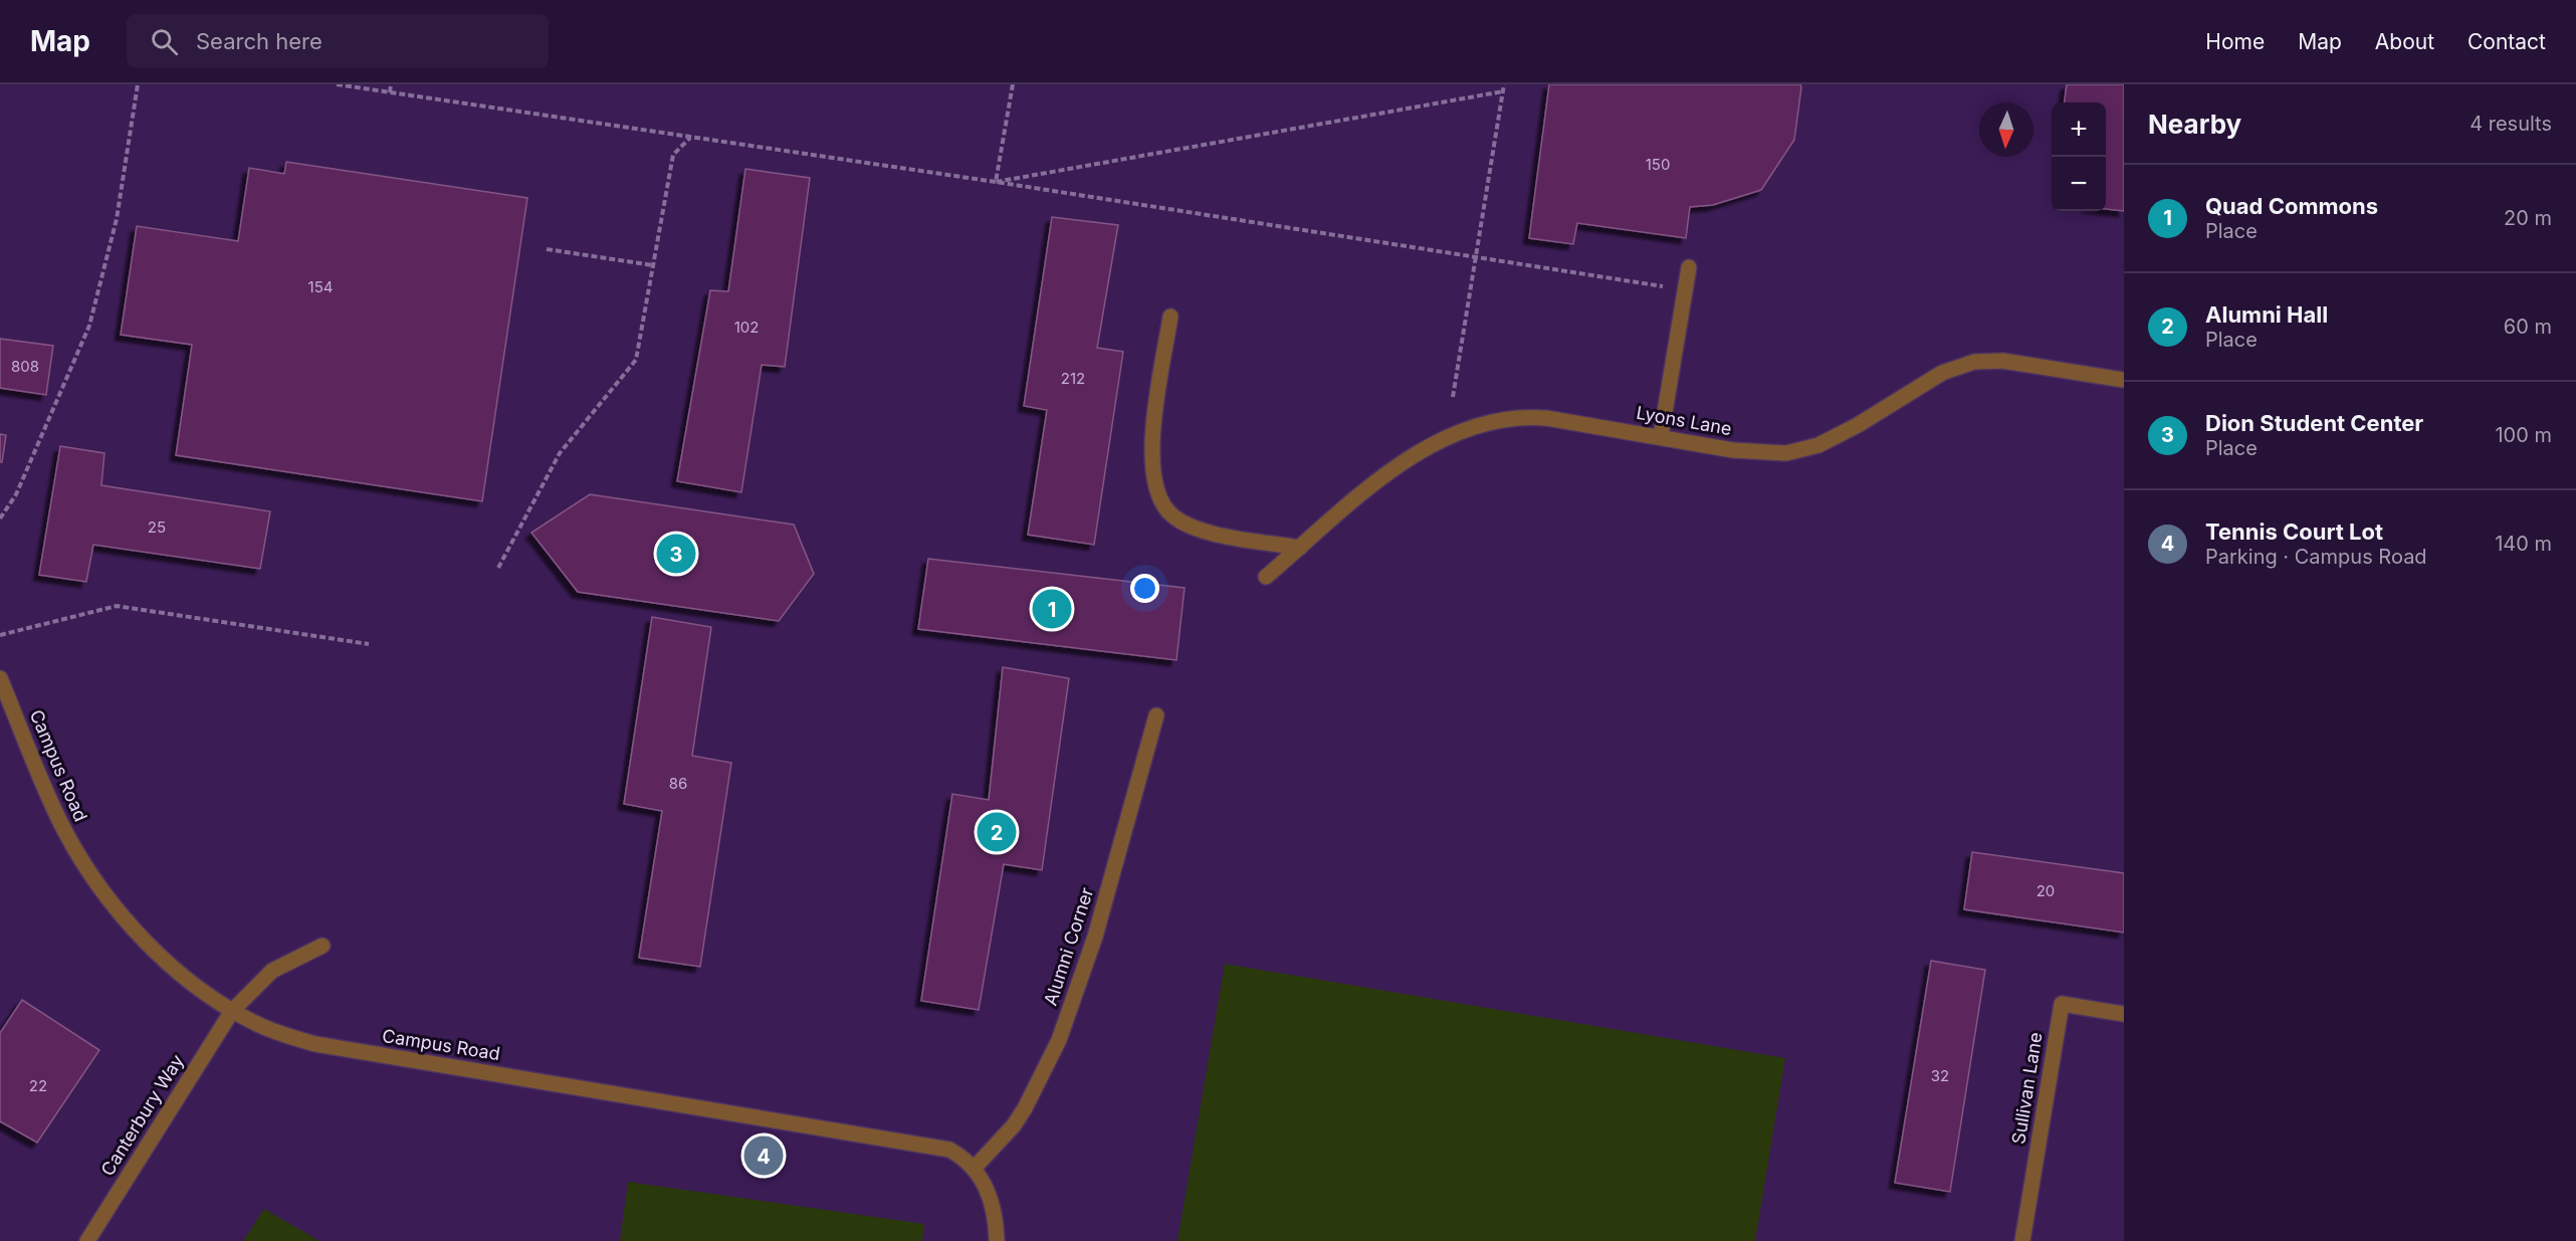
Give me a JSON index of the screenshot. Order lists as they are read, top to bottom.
{
  "streets": {
    "street": [
      "Lyons Lane",
      "Campus Road",
      "Alumni Corner",
      "Sullivan Lane",
      "Canterbury Way"
    ]
  },
  "crossings": [
    ["Campus Road", "Alumni Corner"],
    ["Campus Road", "Canterbury Way"]
  ],
  "house_numbers": [
    "150",
    "154",
    "102",
    "808",
    "212",
    "25",
    "86",
    "20",
    "32",
    "22"
  ],
  "north": "bottom",
  "page": {
    "header": "Map",
    "search": "Search here",
    "nav": [
      "Home",
      "Map",
      "About",
      "Contact"
    ],
    "heading": ["Nearby", "4 results"],
    "map_buttons": ["+", "−"],
    "list": [
      {
        "mark": "1",
        "name": "Quad Commons",
        "note": "Place",
        "value": "20 m"
      },
      {
        "mark": "2",
        "name": "Alumni Hall",
        "note": "Place",
        "value": "60 m"
      },
      {
        "mark": "3",
        "name": "Dion Student Center",
        "note": "Place",
        "value": "100 m"
      },
      {
        "mark": "4",
        "name": "Tennis Court Lot",
        "note": "Parking · Campus Road",
        "value": "140 m"
      }
    ],
    "pins": [
      "3",
      "1",
      "2",
      "4"
    ]
  }
}
